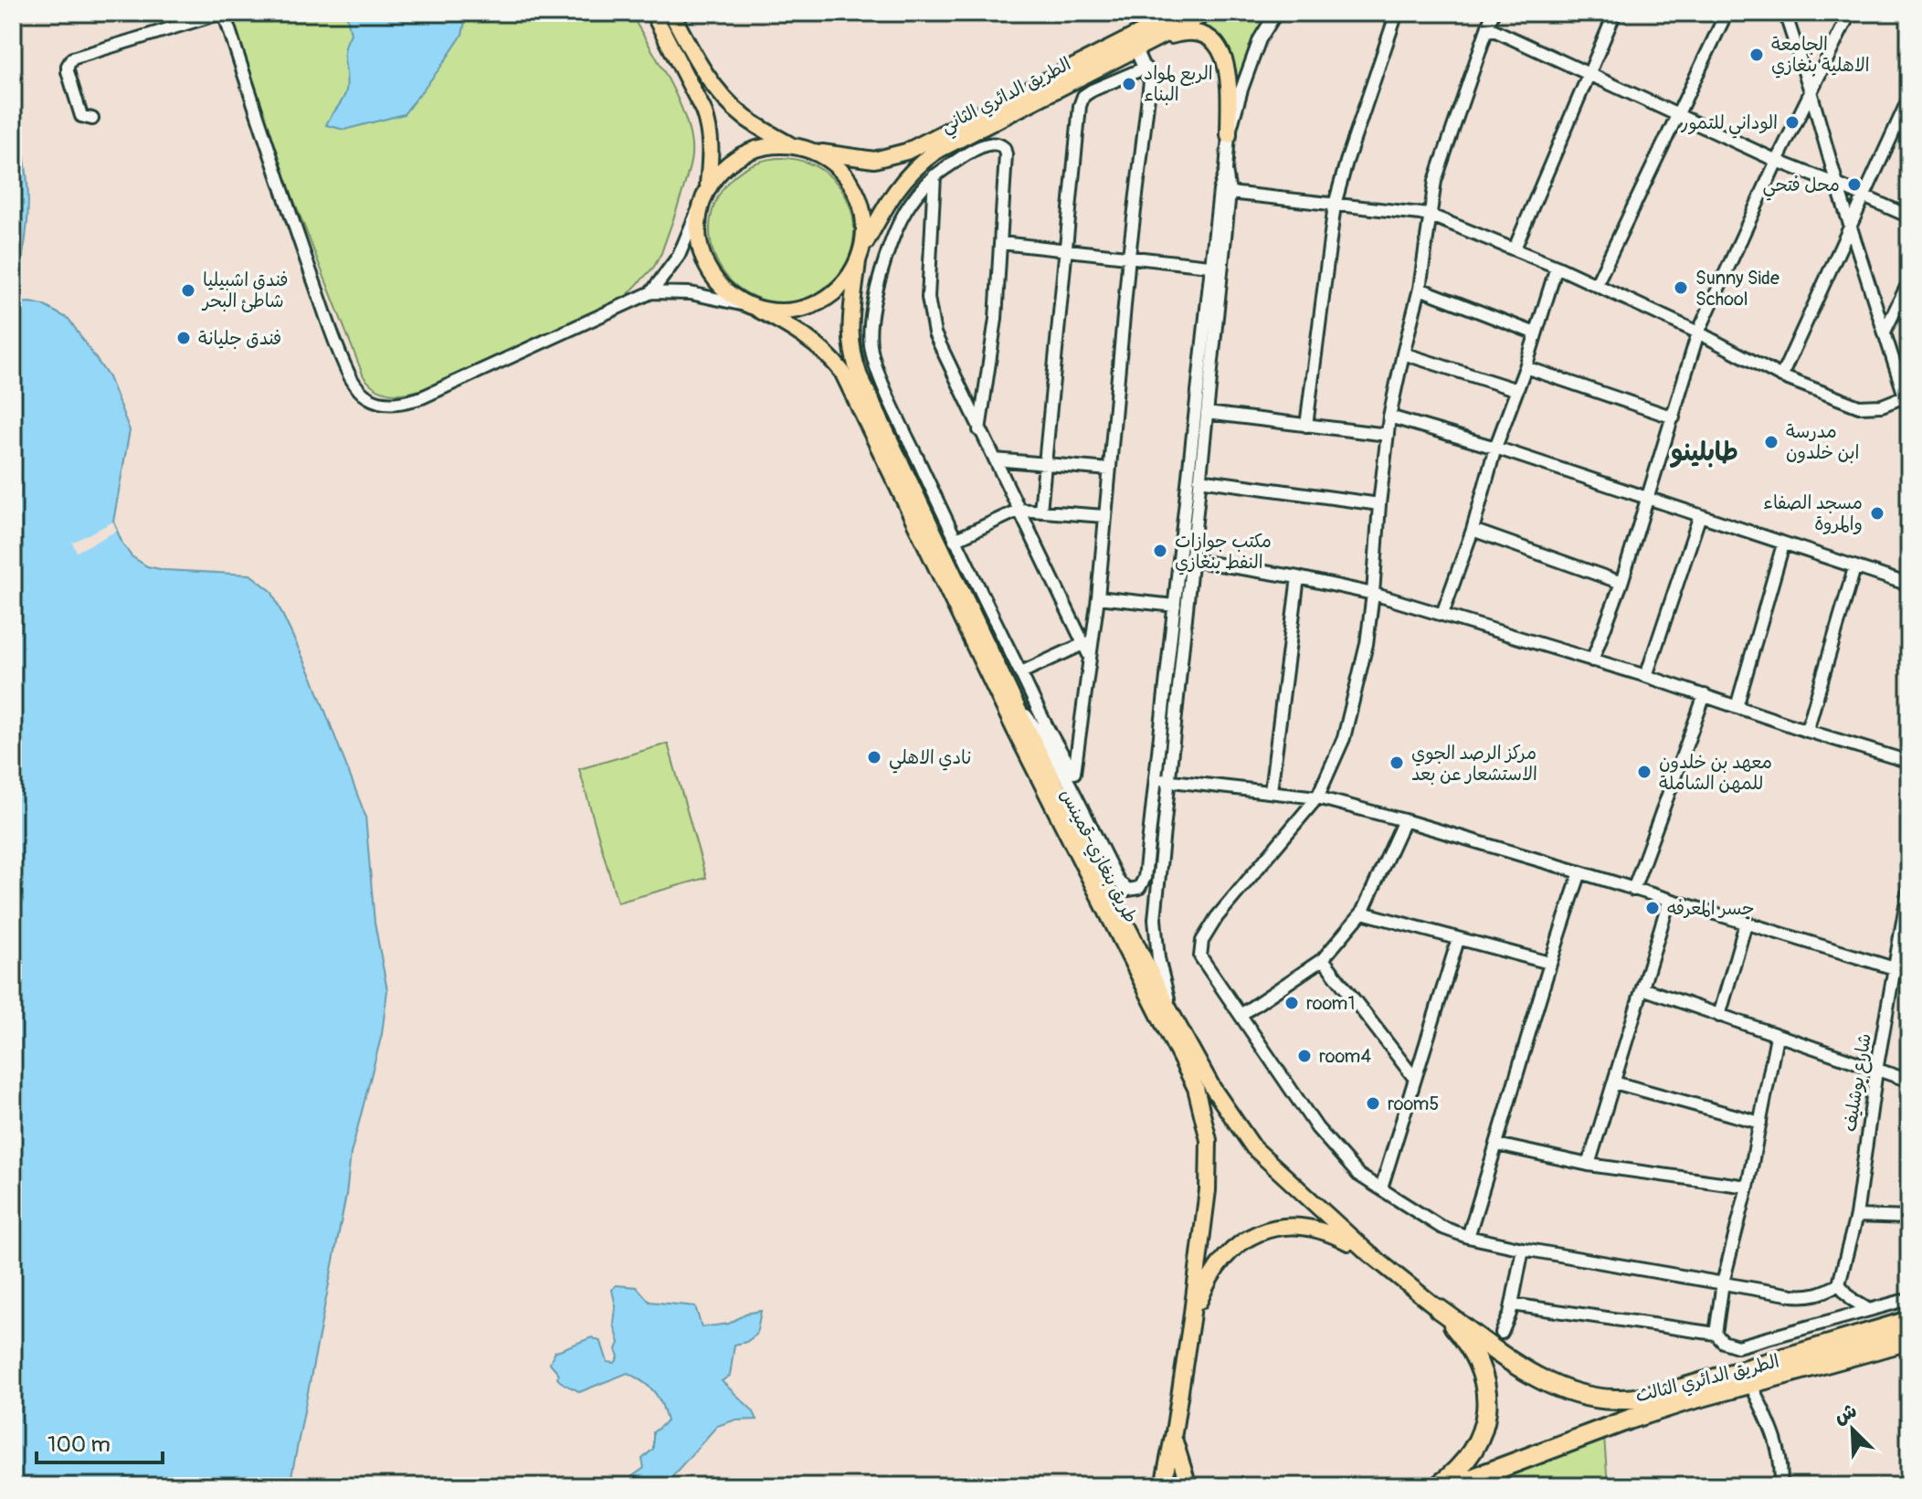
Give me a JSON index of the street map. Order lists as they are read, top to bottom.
{
  "streets": {
    "highway": ["الطريق الدائري الثالث"],
    "main road": ["الطريق الدائري الثاني", "طريق بنغازي-قمينس"],
    "street": ["شارع بوشليف"]
  },
  "crossings": [
    ["الطريق الدائري الثاني", "طريق بنغازي-قمينس"]
  ],
  "districts": ["طابلينو"],
  "places": [
    "الجامعة الاهلية بنغازي",
    "الربع لمواد البناء",
    "الوداني للتمور",
    "محل فتحي",
    "Sunny Side School",
    "فندق اشبيليا شاطئ البحر",
    "فندق جليانة",
    "مدرسة ابن خلدون",
    "مسجد الصفاء والمروة",
    "مكتب جوازات النفط بنغازي",
    "نادي الاهلي",
    "مركز الرصد الجوي الاستشعار عن بعد",
    "معهد بن خلدون للمهن الشاملة",
    "جسر المعرفه",
    "room1",
    "room4",
    "room5"
  ],
  "scale_bar": "100 m",
  "north": "top left"
}
